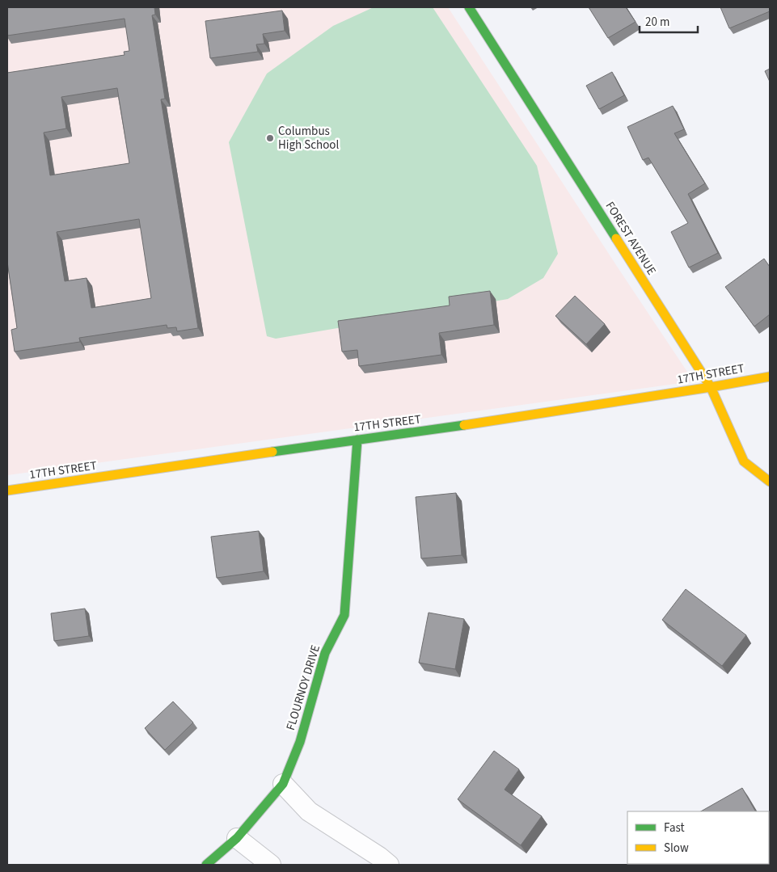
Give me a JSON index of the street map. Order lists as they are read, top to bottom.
{
  "streets": {
    "street": ["FOREST AVENUE", "17TH STREET", "FLOURNOY DRIVE"]
  },
  "crossings": [
    ["FOREST AVENUE", "17TH STREET"],
    ["17TH STREET", "FLOURNOY DRIVE"]
  ],
  "places": ["Columbus High School"],
  "legend": ["Fast", "Slow"],
  "scale_bar": "20 m"
}
